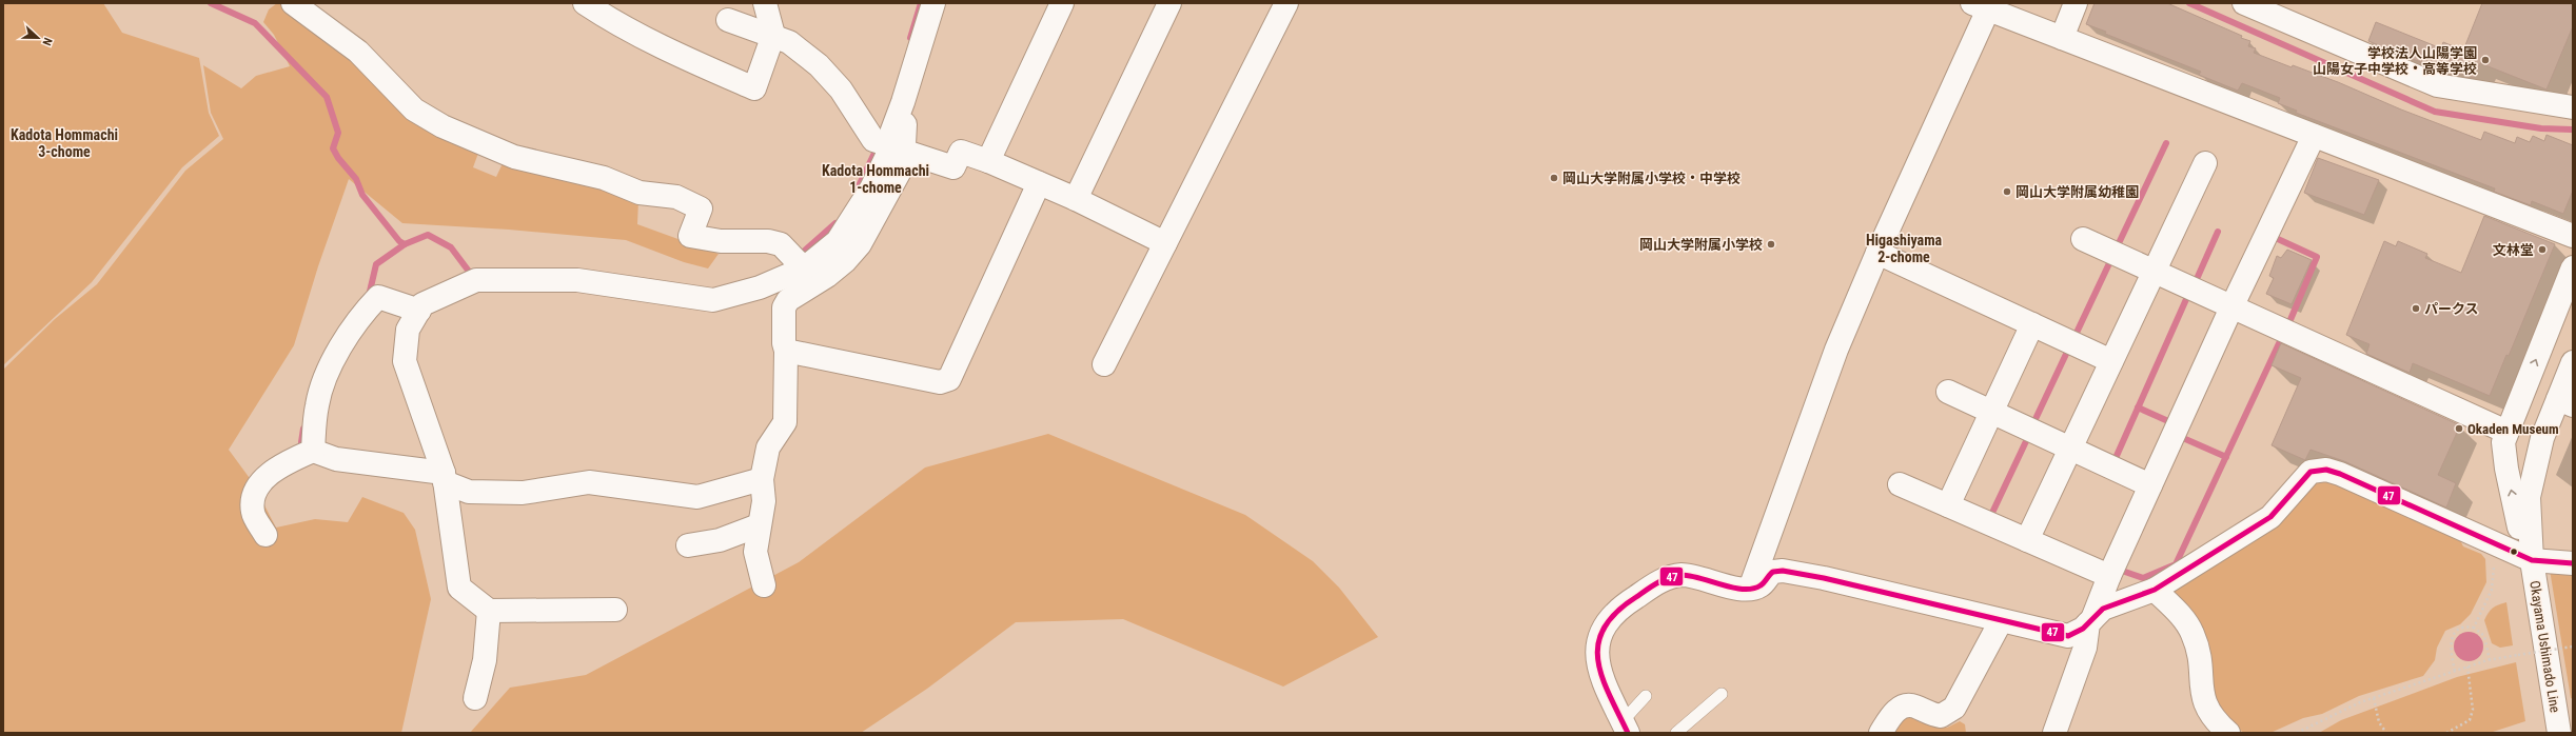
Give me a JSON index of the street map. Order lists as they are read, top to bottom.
{
  "streets": {
    "street": ["Okayama Ushimado Line"]
  },
  "districts": ["Kadota Hommachi 3-chome", "Kadota Hommachi 1-chome", "Higashiyama 2-chome"],
  "places": [
    "学校法人山陽学園 山陽女子中学校・高等学校",
    "岡山大学附属小学校・中学校",
    "岡山大学附属幼稚園",
    "岡山大学附属小学校",
    "文林堂",
    "パークス",
    "Okaden Museum"
  ],
  "lines": ["transit line 47"],
  "north": "right"
}
